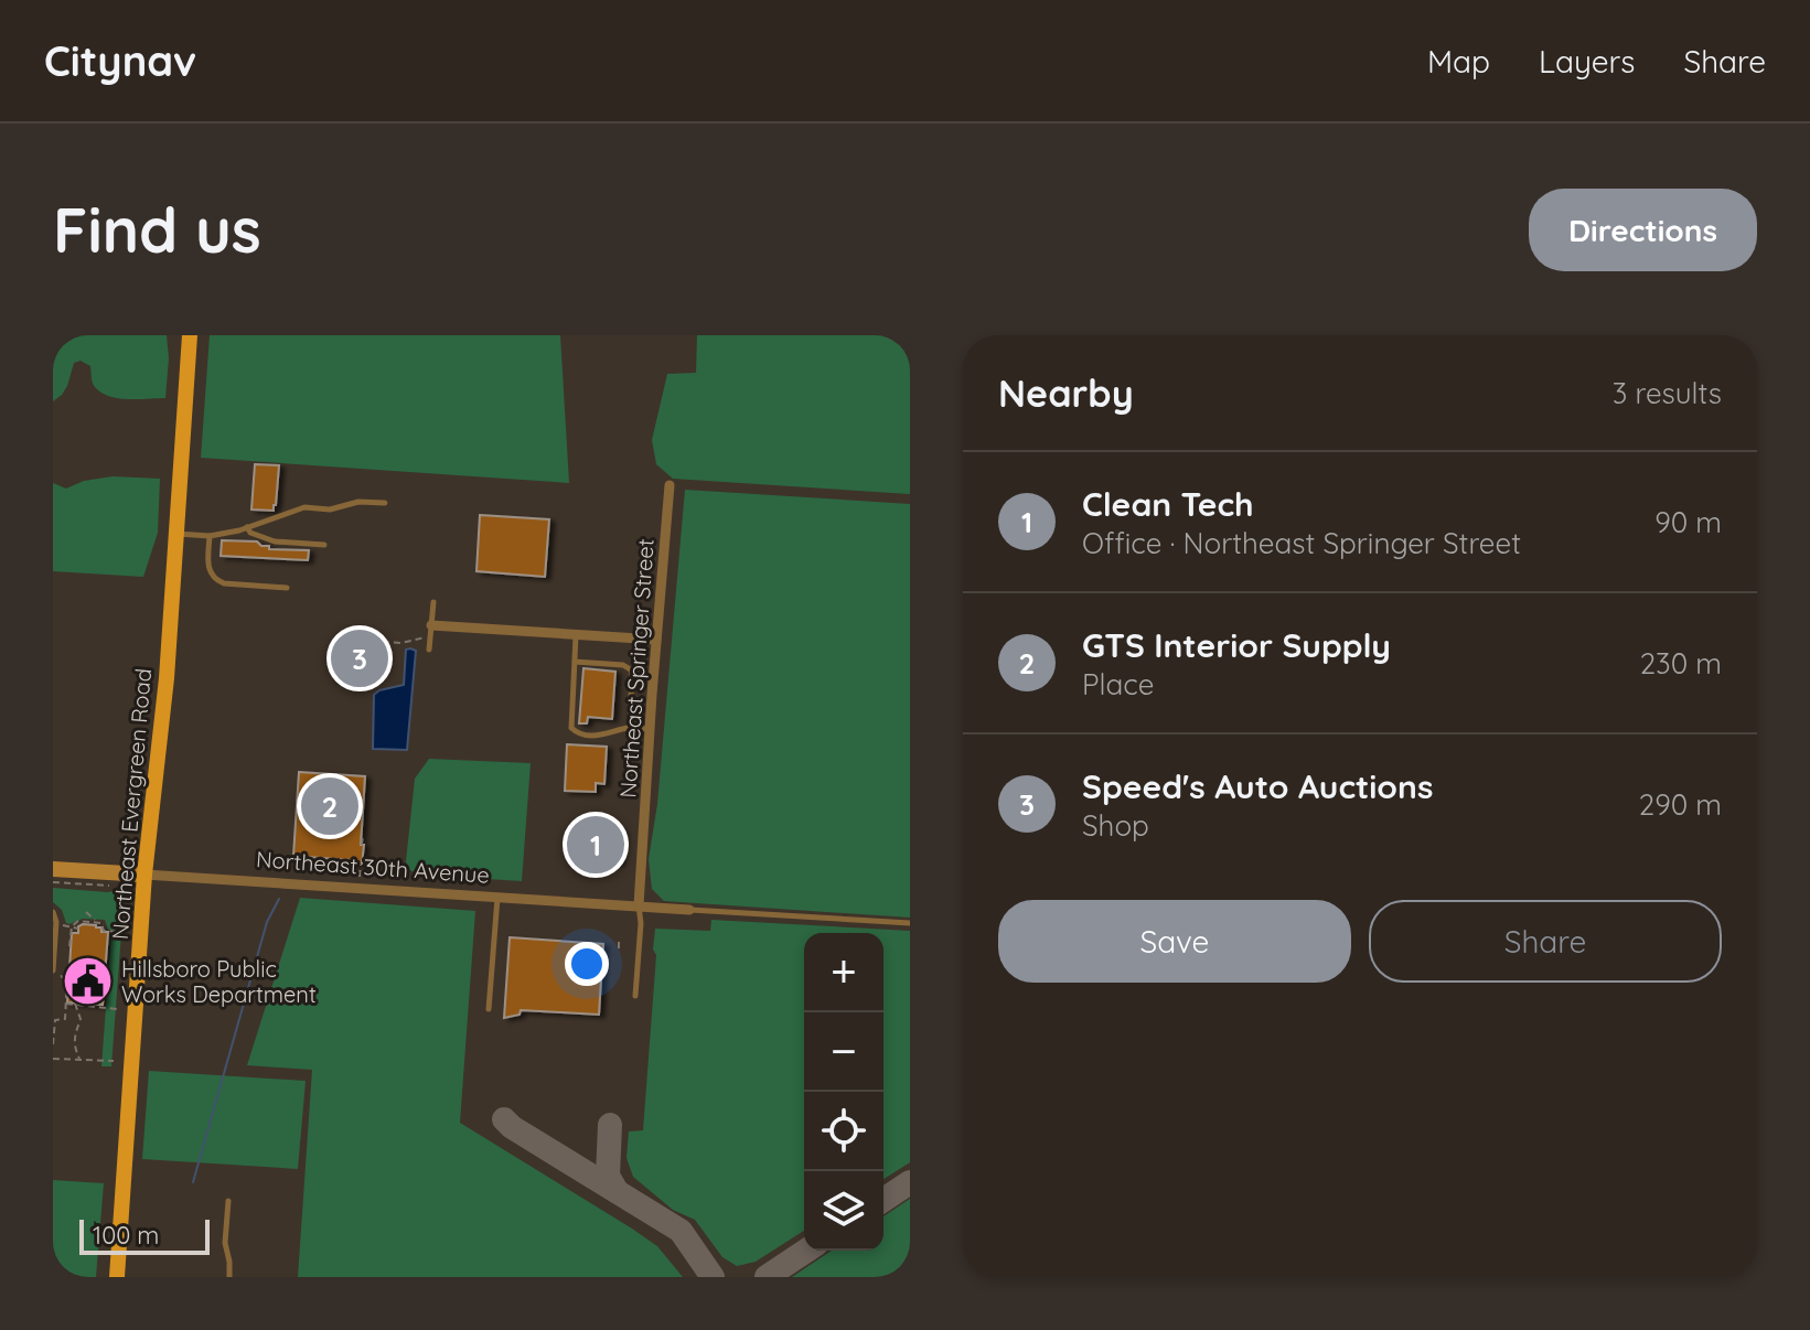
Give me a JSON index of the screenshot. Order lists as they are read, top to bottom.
{
  "streets": {
    "main road": ["Northeast Evergreen Road"],
    "street": ["Northeast Springer Street", "Northeast 30th Avenue"]
  },
  "crossings": [
    ["Northeast Springer Street", "Northeast 30th Avenue"],
    ["Northeast Evergreen Road", "Northeast 30th Avenue"]
  ],
  "places": {
    "public building": ["Hillsboro Public Works Department"]
  },
  "scale_bar": "100 m",
  "page": {
    "header": "Citynav",
    "nav": ["Map", "Layers", "Share"],
    "buttons": [
      "Directions",
      ["Save", "Share"]
    ],
    "title": "Find us",
    "heading": ["Nearby", "3 results"],
    "list": [
      {
        "mark": "1",
        "name": "Clean Tech",
        "note": "Office · Northeast Springer Street",
        "value": "90 m"
      },
      {
        "mark": "2",
        "name": "GTS Interior Supply",
        "note": "Place",
        "value": "230 m"
      },
      {
        "mark": "3",
        "name": "Speed's Auto Auctions",
        "note": "Shop",
        "value": "290 m"
      }
    ],
    "pins": ["3", "2", "1"],
    "map_buttons": ["+", "−"],
    "scale": "100 m"
  }
}
